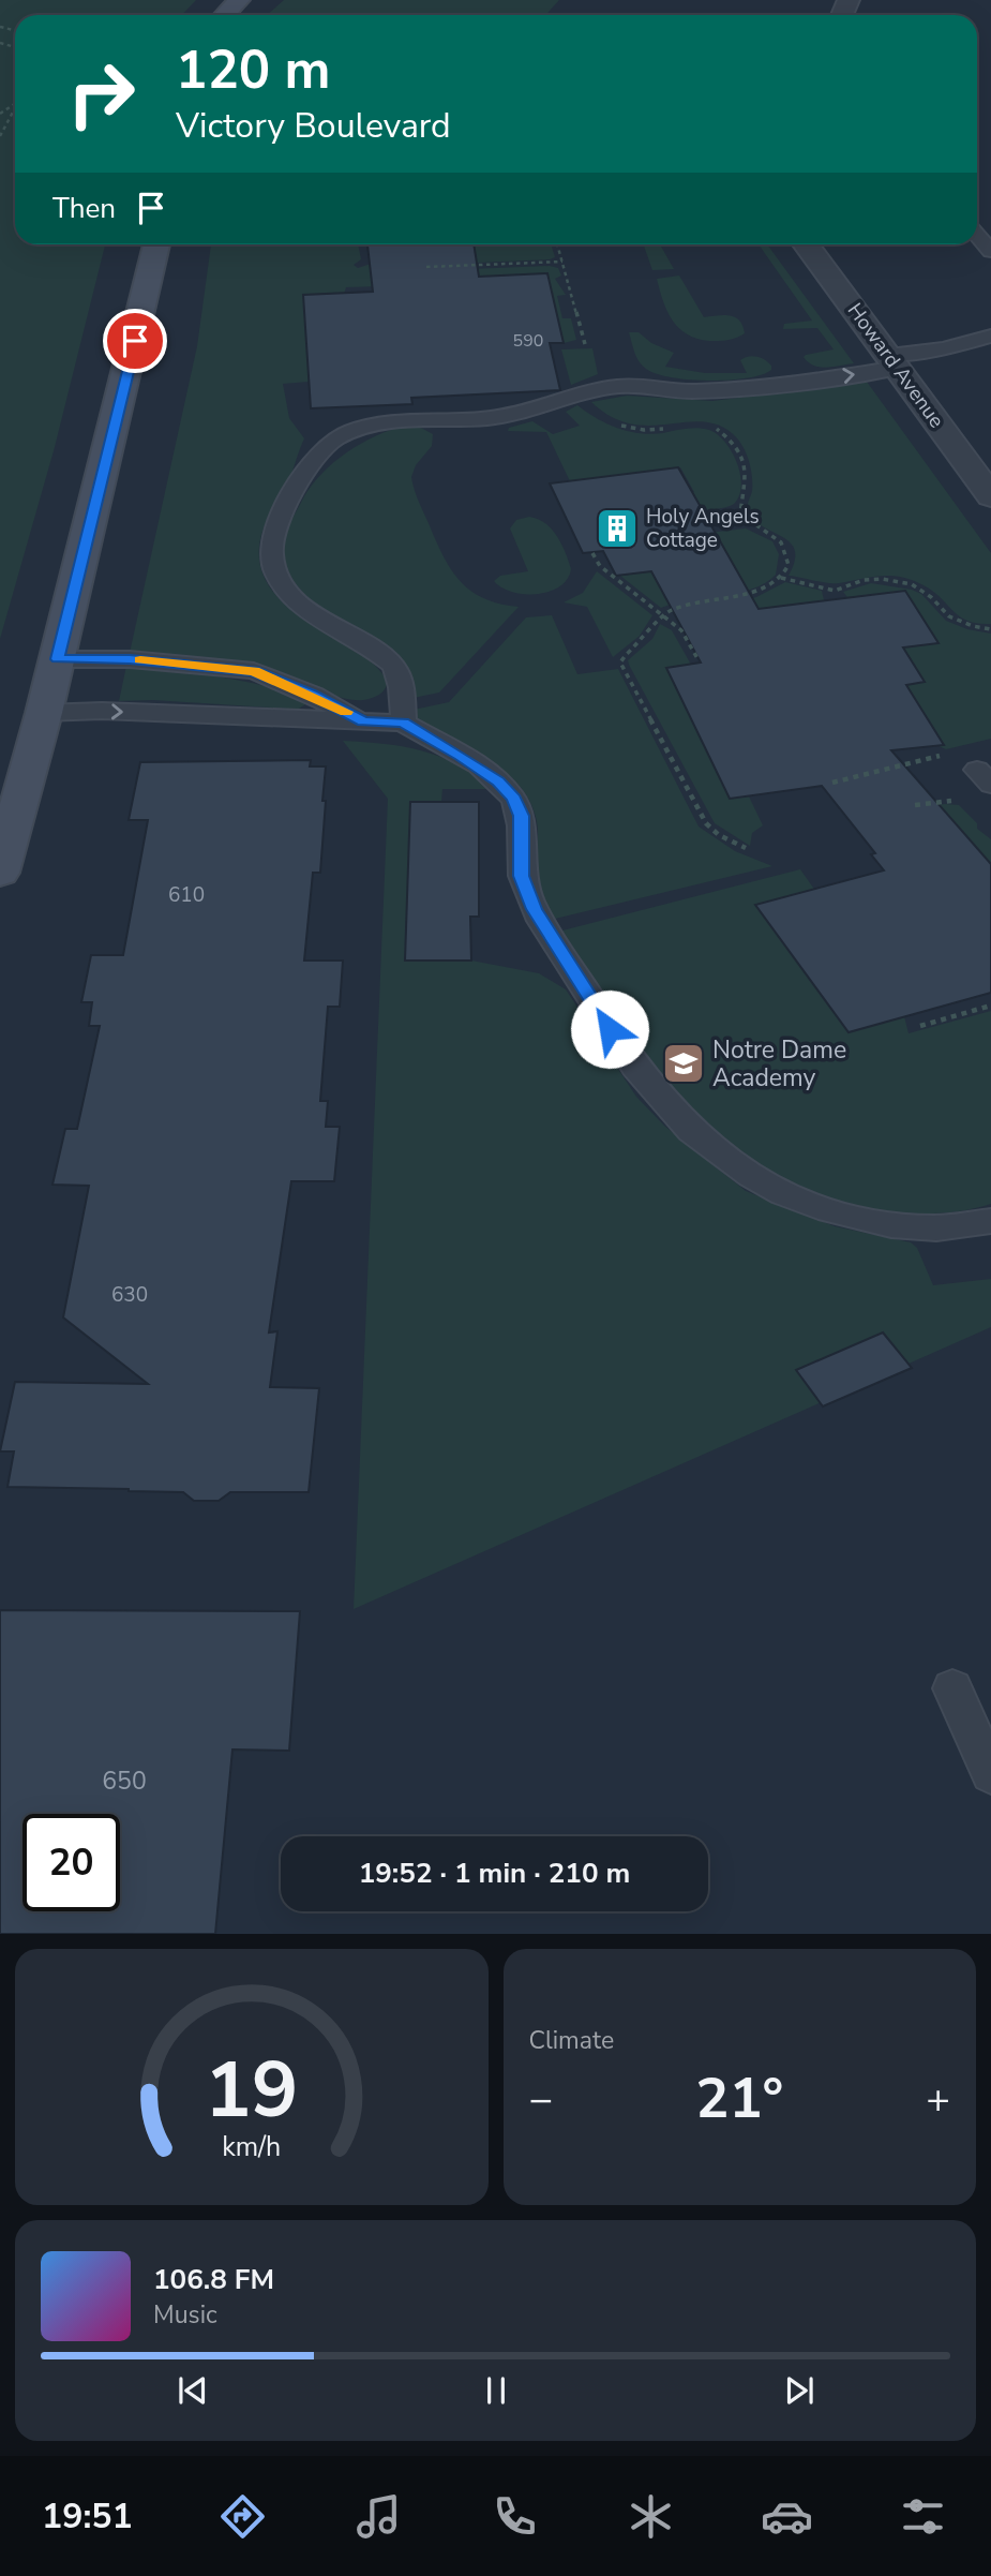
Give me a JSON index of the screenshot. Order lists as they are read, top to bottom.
{
  "streets": {
    "street": ["Howard Avenue"]
  },
  "places": {
    "building": ["Holy Angels Cottage"],
    "school or university": ["Notre Dame Academy"]
  },
  "house_numbers": [
    "590",
    "610",
    "630",
    "650"
  ],
  "page": {
    "turn": ["120 m", "Victory Boulevard"],
    "then": "Then",
    "limit": "20",
    "trip": "19:52 · 1 min · 210 m",
    "tile": "Climate",
    "heat": ["−", "21°", "+"],
    "song": ["106.8 FM", "Music"],
    "tabs": "19:51",
    "gauge": ["19", "km/h"]
  }
}
